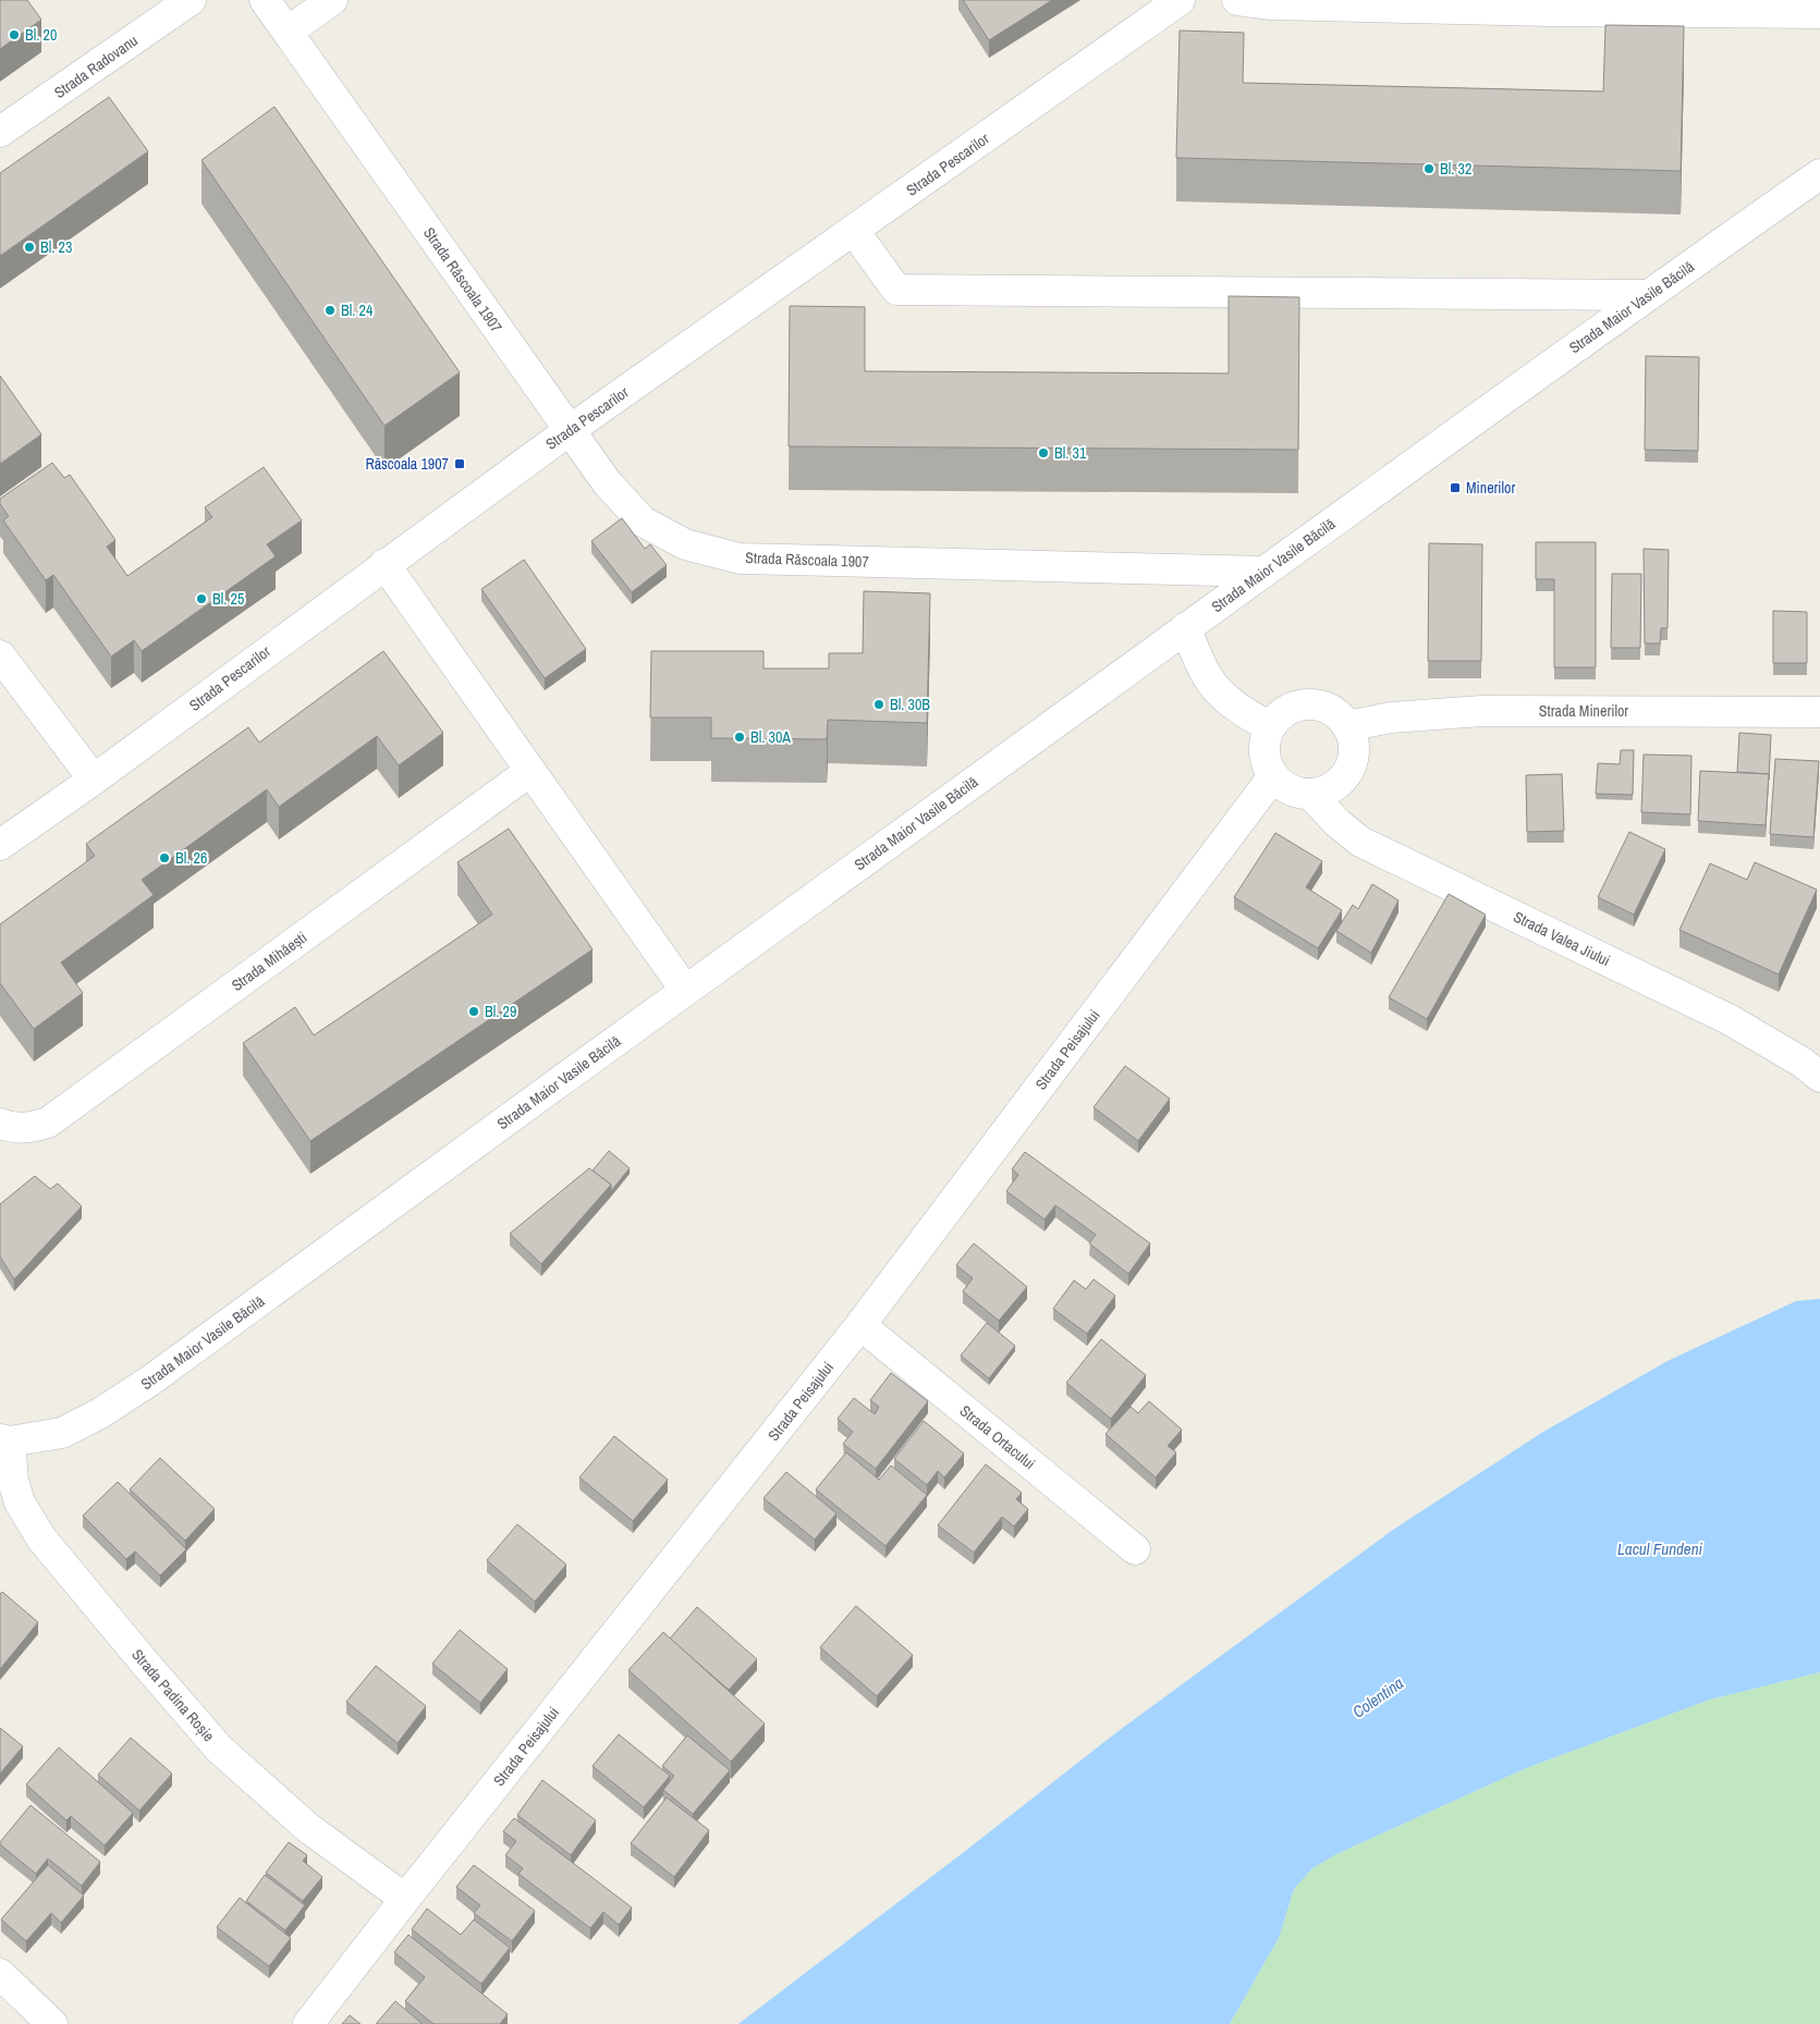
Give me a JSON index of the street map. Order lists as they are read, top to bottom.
{
  "streets": {
    "street": [
      "Strada Radovanu",
      "Strada Pescarilor",
      "Strada Răscoala 1907",
      "Strada Maior Vasile Băcilă",
      "Strada Minerilor",
      "Strada Valea Jiului",
      "Strada Mihăești",
      "Strada Peisajului",
      "Strada Ortacului",
      "Strada Padina Roșie"
    ]
  },
  "crossings": [
    ["Strada Pescarilor", "Strada Răscoala 1907"],
    ["Strada Răscoala 1907", "Strada Maior Vasile Băcilă"],
    ["Strada Maior Vasile Băcilă", "Strada Padina Roșie"],
    ["Strada Minerilor", "Strada Valea Jiului"],
    ["Strada Minerilor", "Strada Peisajului"],
    ["Strada Valea Jiului", "Strada Peisajului"],
    ["Strada Peisajului", "Strada Ortacului"],
    ["Strada Peisajului", "Strada Padina Roșie"]
  ],
  "water": ["Lacul Fundeni", "Colentina"],
  "places": {
    "other": [
      "Bl. 20",
      "Bl. 32",
      "Bl. 23",
      "Bl. 24",
      "Bl. 31",
      "Bl. 25",
      "Bl. 30B",
      "Bl. 30A",
      "Bl. 26",
      "Bl. 29"
    ],
    "transit": ["Răscoala 1907", "Minerilor"]
  }
}
